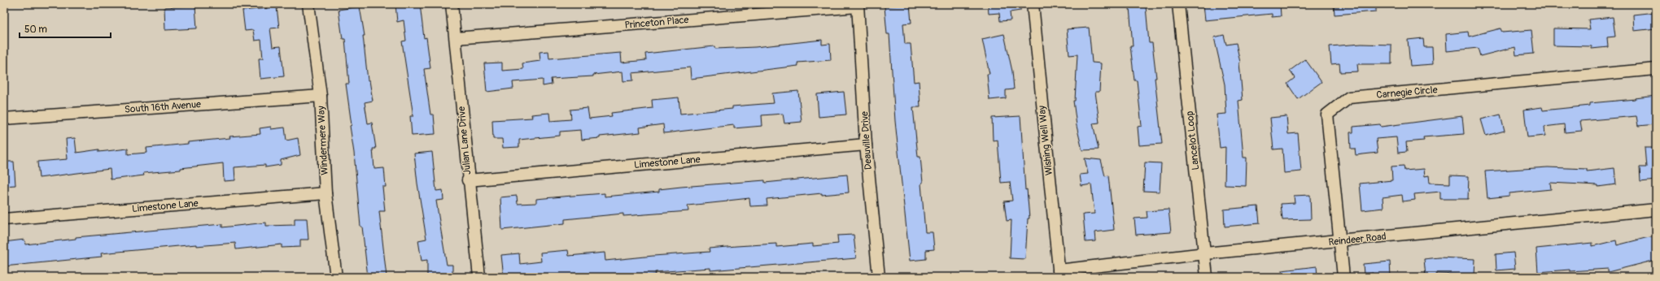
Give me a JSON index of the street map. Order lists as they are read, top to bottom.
{
  "streets": {
    "street": [
      "Princeton Place",
      "Carnegie Circle",
      "South 16th Avenue",
      "Windermere Way",
      "Julian Lane Drive",
      "Deauville Drive",
      "Wishing Well Way",
      "Lancelot Loop",
      "Limestone Lane",
      "Reindeer Road"
    ]
  },
  "crossings": [
    ["Princeton Place", "Julian Lane Drive"],
    ["Princeton Place", "Deauville Drive"],
    ["Carnegie Circle", "Reindeer Road"],
    ["South 16th Avenue", "Windermere Way"],
    ["Windermere Way", "Limestone Lane"],
    ["Julian Lane Drive", "Limestone Lane"],
    ["Deauville Drive", "Limestone Lane"],
    ["Wishing Well Way", "Reindeer Road"],
    ["Lancelot Loop", "Reindeer Road"]
  ],
  "scale_bar": "50 m"
}
